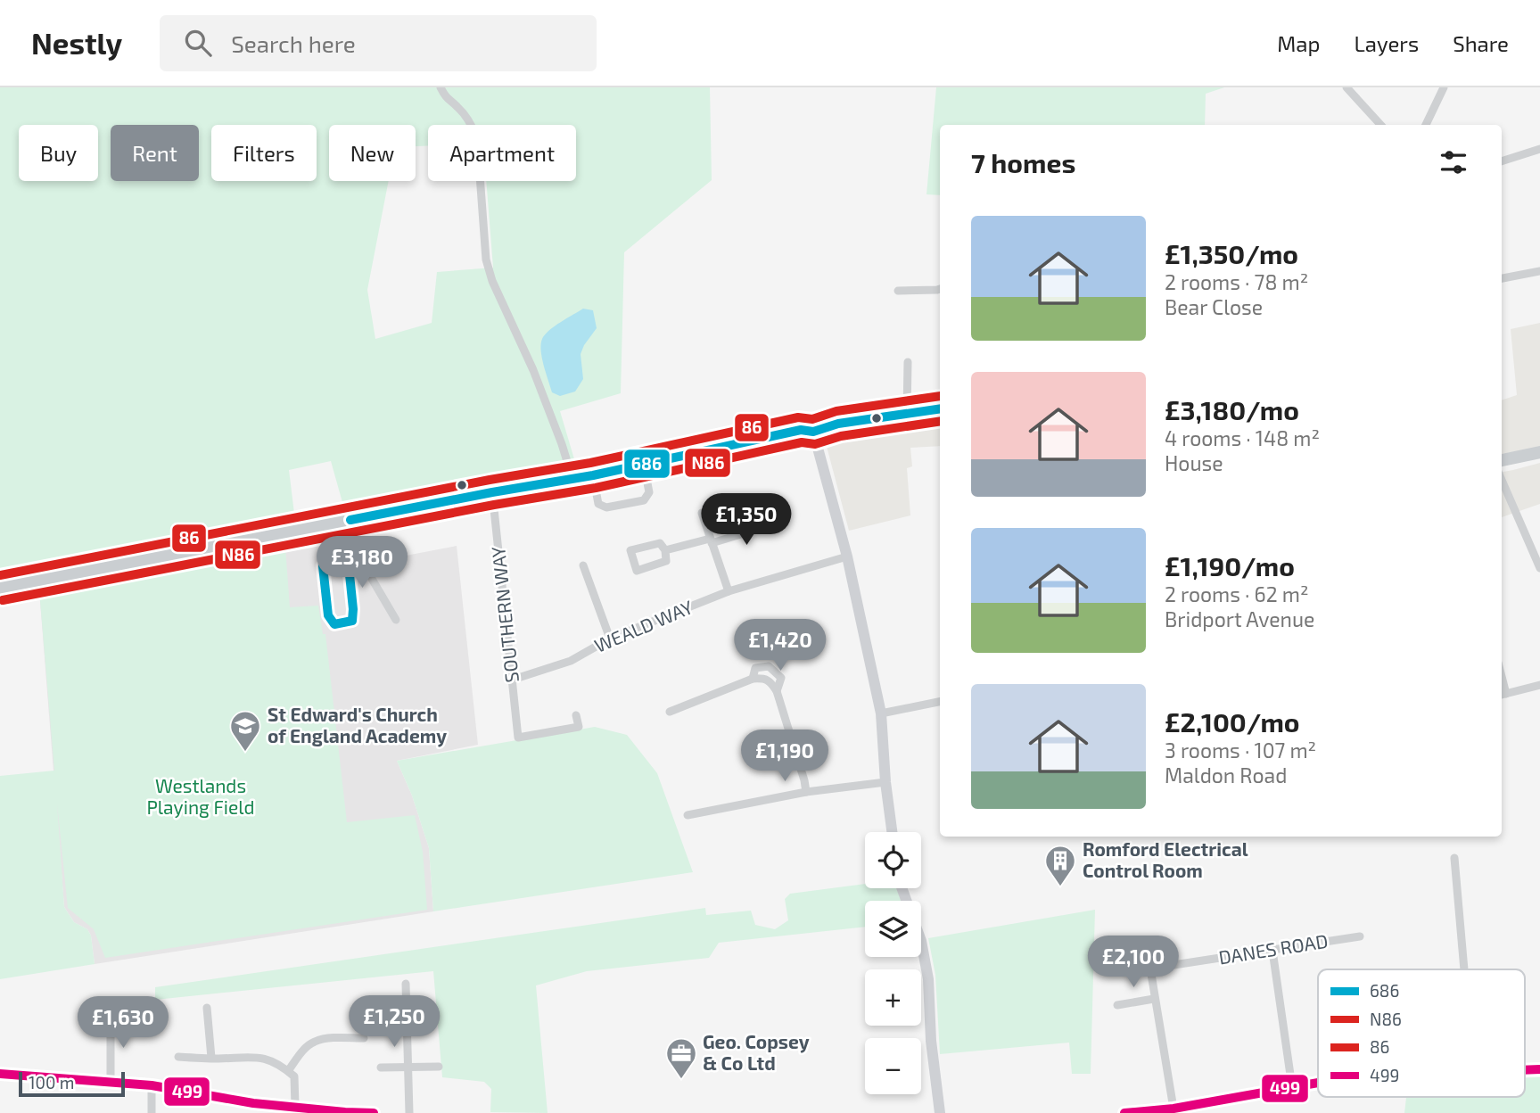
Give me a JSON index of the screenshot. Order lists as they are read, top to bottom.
{
  "streets": {
    "street": ["SOUTHERN WAY", "WEALD WAY", "DANES ROAD"]
  },
  "crossings": [
    ["SOUTHERN WAY", "WEALD WAY"]
  ],
  "parks": ["Westlands Playing Field"],
  "places": {
    "school or university": ["St Edward's Church of England Academy"],
    "building": ["Romford Electrical Control Room"],
    "office": ["Geo. Copsey & Co Ltd"]
  },
  "lines": [
    "transit line 86",
    "transit line 686",
    "transit line N86",
    "transit line 499"
  ],
  "legend": [
    "686",
    "N86",
    "86",
    "499"
  ],
  "scale_bar": "100 m",
  "page": {
    "header": "Nestly",
    "search": "Search here",
    "nav": ["Map", "Layers", "Share"],
    "chip": [
      "Buy",
      "Rent",
      "Filters",
      "New",
      "Apartment"
    ],
    "heading": "7 homes",
    "list": [
      {
        "name": "£1,350/mo",
        "note": "2 rooms · 78 m² · Bear Close"
      },
      {
        "name": "£3,180/mo",
        "note": "4 rooms · 148 m² · House"
      },
      {
        "name": "£1,190/mo",
        "note": "2 rooms · 62 m² · Bridport Avenue"
      },
      {
        "name": "£2,100/mo",
        "note": "3 rooms · 107 m² · Maldon Road"
      }
    ],
    "price": [
      "£1,350",
      "£3,180",
      "£1,420",
      "£1,190",
      "£2,100",
      "£1,250",
      "£1,630"
    ],
    "map_buttons": ["+", "−"],
    "scale": "100 m"
  }
}
